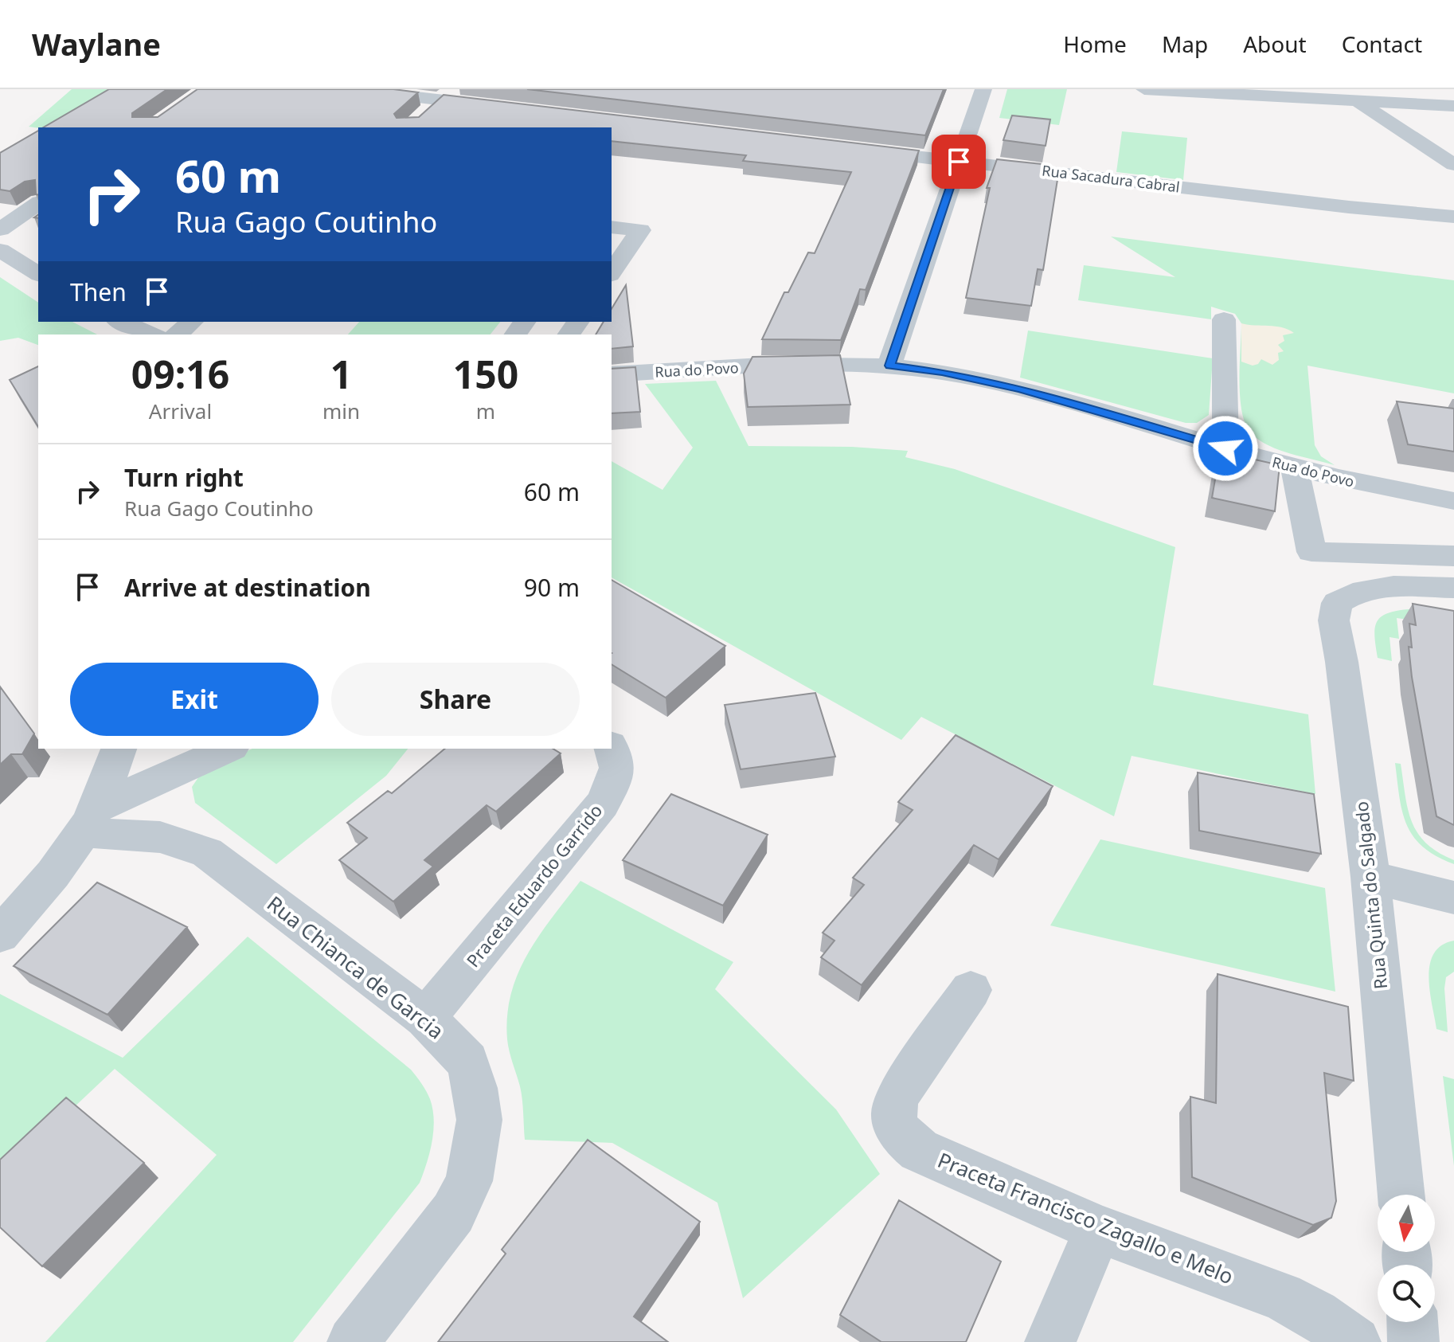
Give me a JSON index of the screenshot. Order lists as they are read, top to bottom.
{
  "streets": {
    "street": [
      "Rua Sacadura Cabral",
      "Rua do Povo",
      "Praceta Eduardo Garrido",
      "Rua Quinta do Salgado",
      "Rua Chianca de Garcia",
      "Praceta Francisco Zagallo e Melo"
    ]
  },
  "crossings": [
    ["Praceta Eduardo Garrido", "Rua Chianca de Garcia"]
  ],
  "north": "bottom",
  "page": {
    "header": "Waylane",
    "nav": [
      "Home",
      "Map",
      "About",
      "Contact"
    ],
    "turn": ["60 m", "Rua Gago Coutinho"],
    "then": "Then",
    "eta": [
      "09:16",
      "Arrival",
      "1",
      "min",
      "150",
      "m"
    ],
    "list": [
      {
        "name": "Turn right",
        "note": "Rua Gago Coutinho",
        "value": "60 m"
      },
      {
        "name": "Arrive at destination",
        "value": "90 m"
      }
    ],
    "buttons": ["Exit", "Share"]
  }
}
